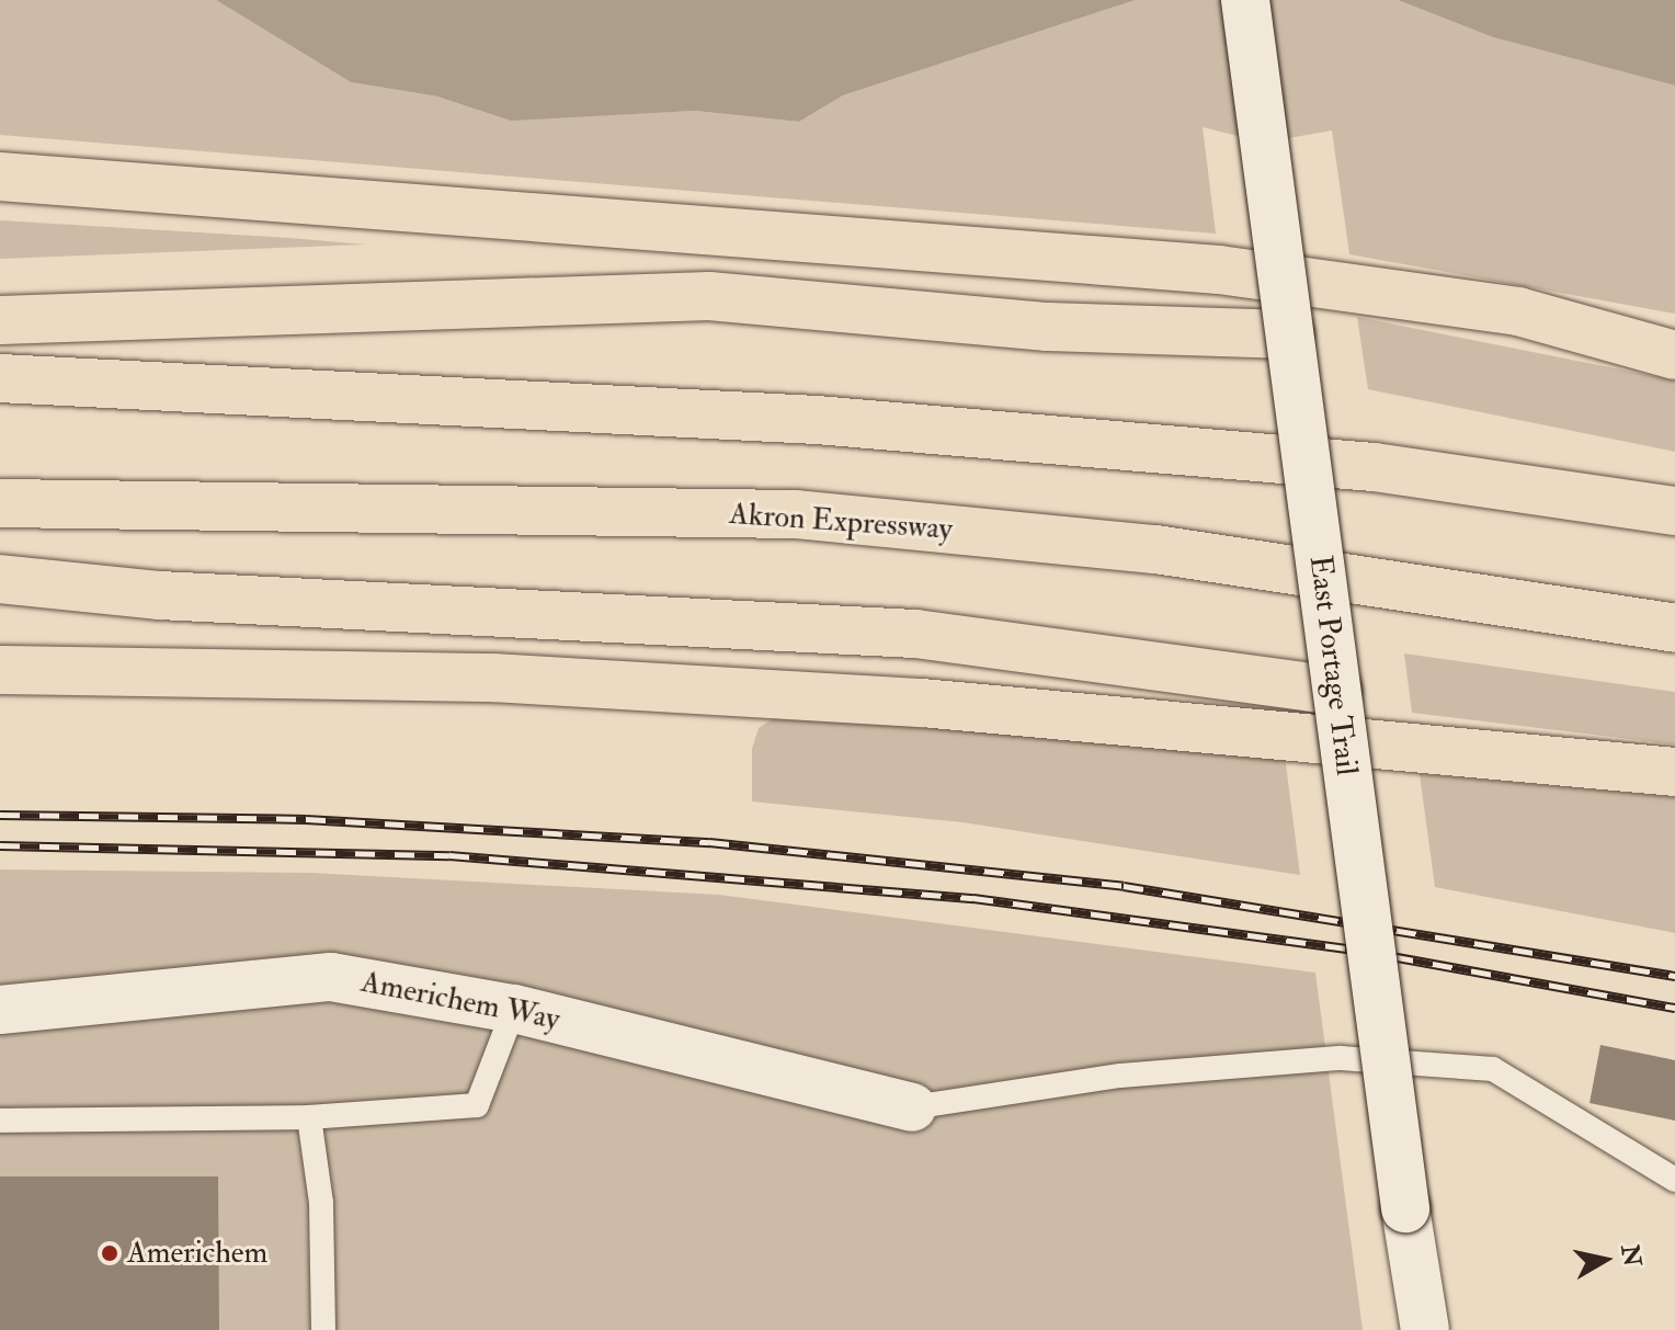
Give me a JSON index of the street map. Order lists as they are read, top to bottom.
{
  "streets": {
    "highway": ["Akron Expressway"],
    "street": ["East Portage Trail", "Americhem Way"]
  },
  "places": ["Americhem"],
  "north": "right"
}
